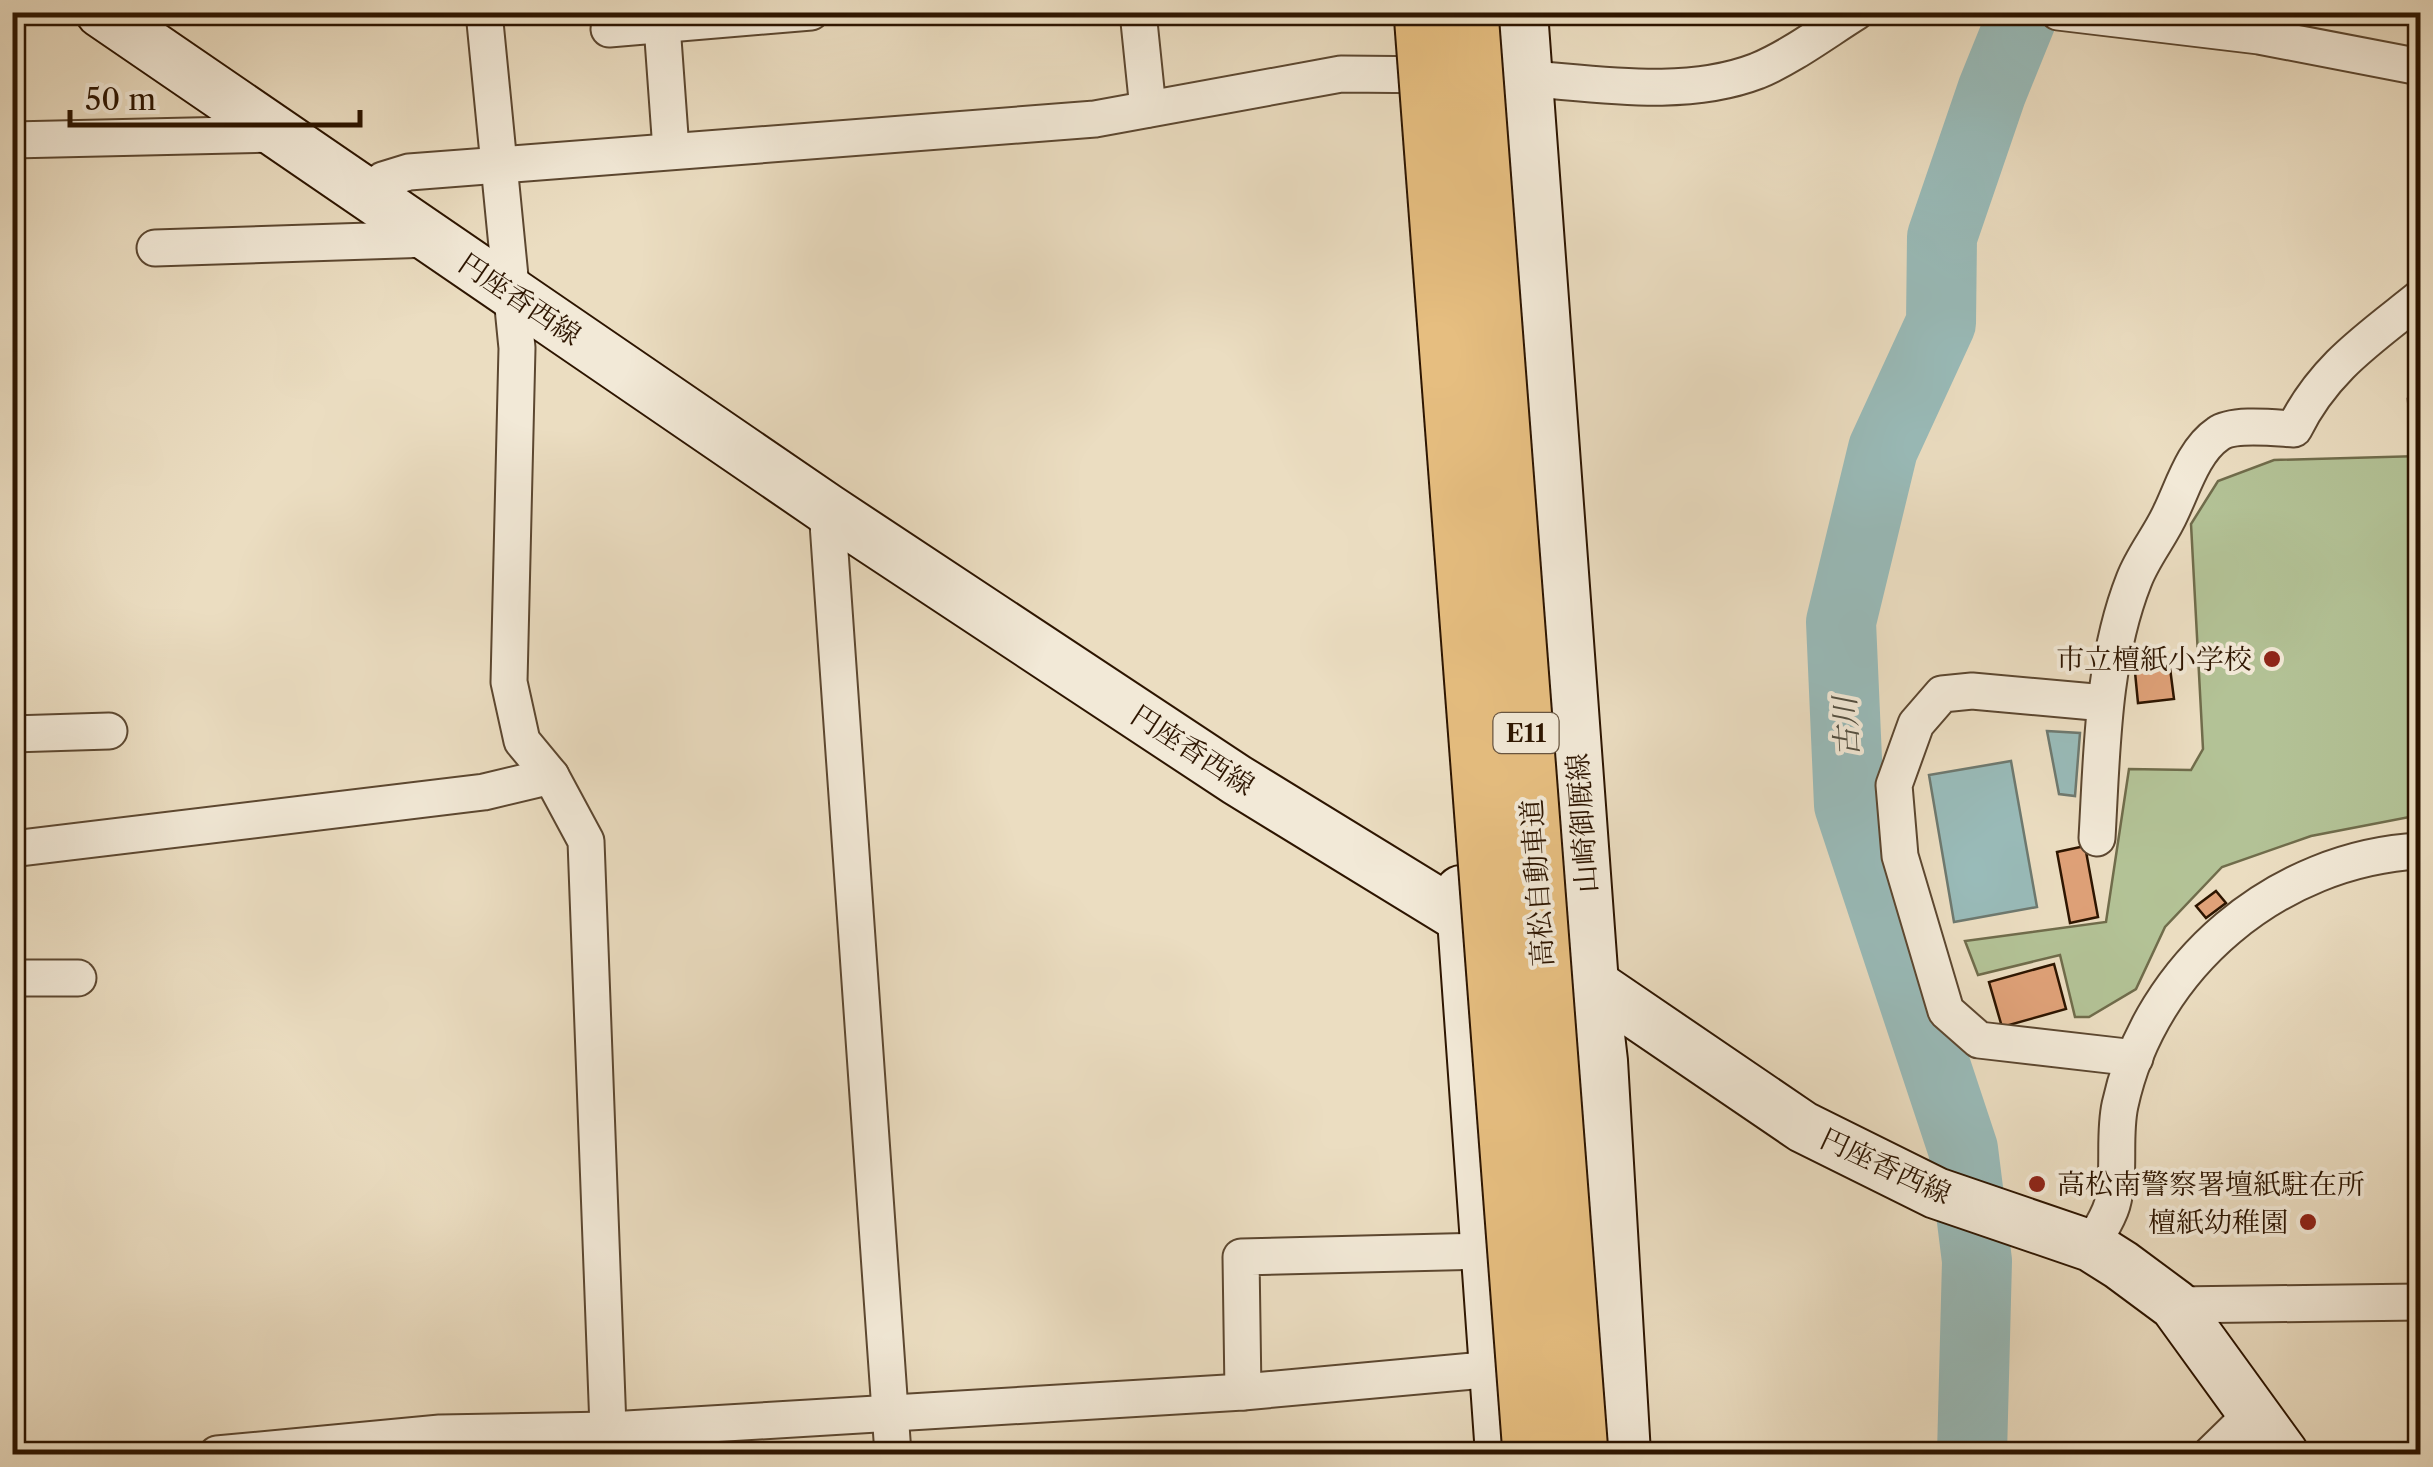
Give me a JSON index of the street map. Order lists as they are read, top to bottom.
{
  "streets": {
    "highway": ["E11", "高松自動車道"],
    "main road": ["円座香西線", "山崎御厩線"]
  },
  "crossings": [
    ["円座香西線", "山崎御厩線"]
  ],
  "water": ["古川"],
  "places": ["市立檀紙小学校", "高松南警察署壇紙駐在所", "檀紙幼稚園"],
  "scale_bar": "50 m"
}
